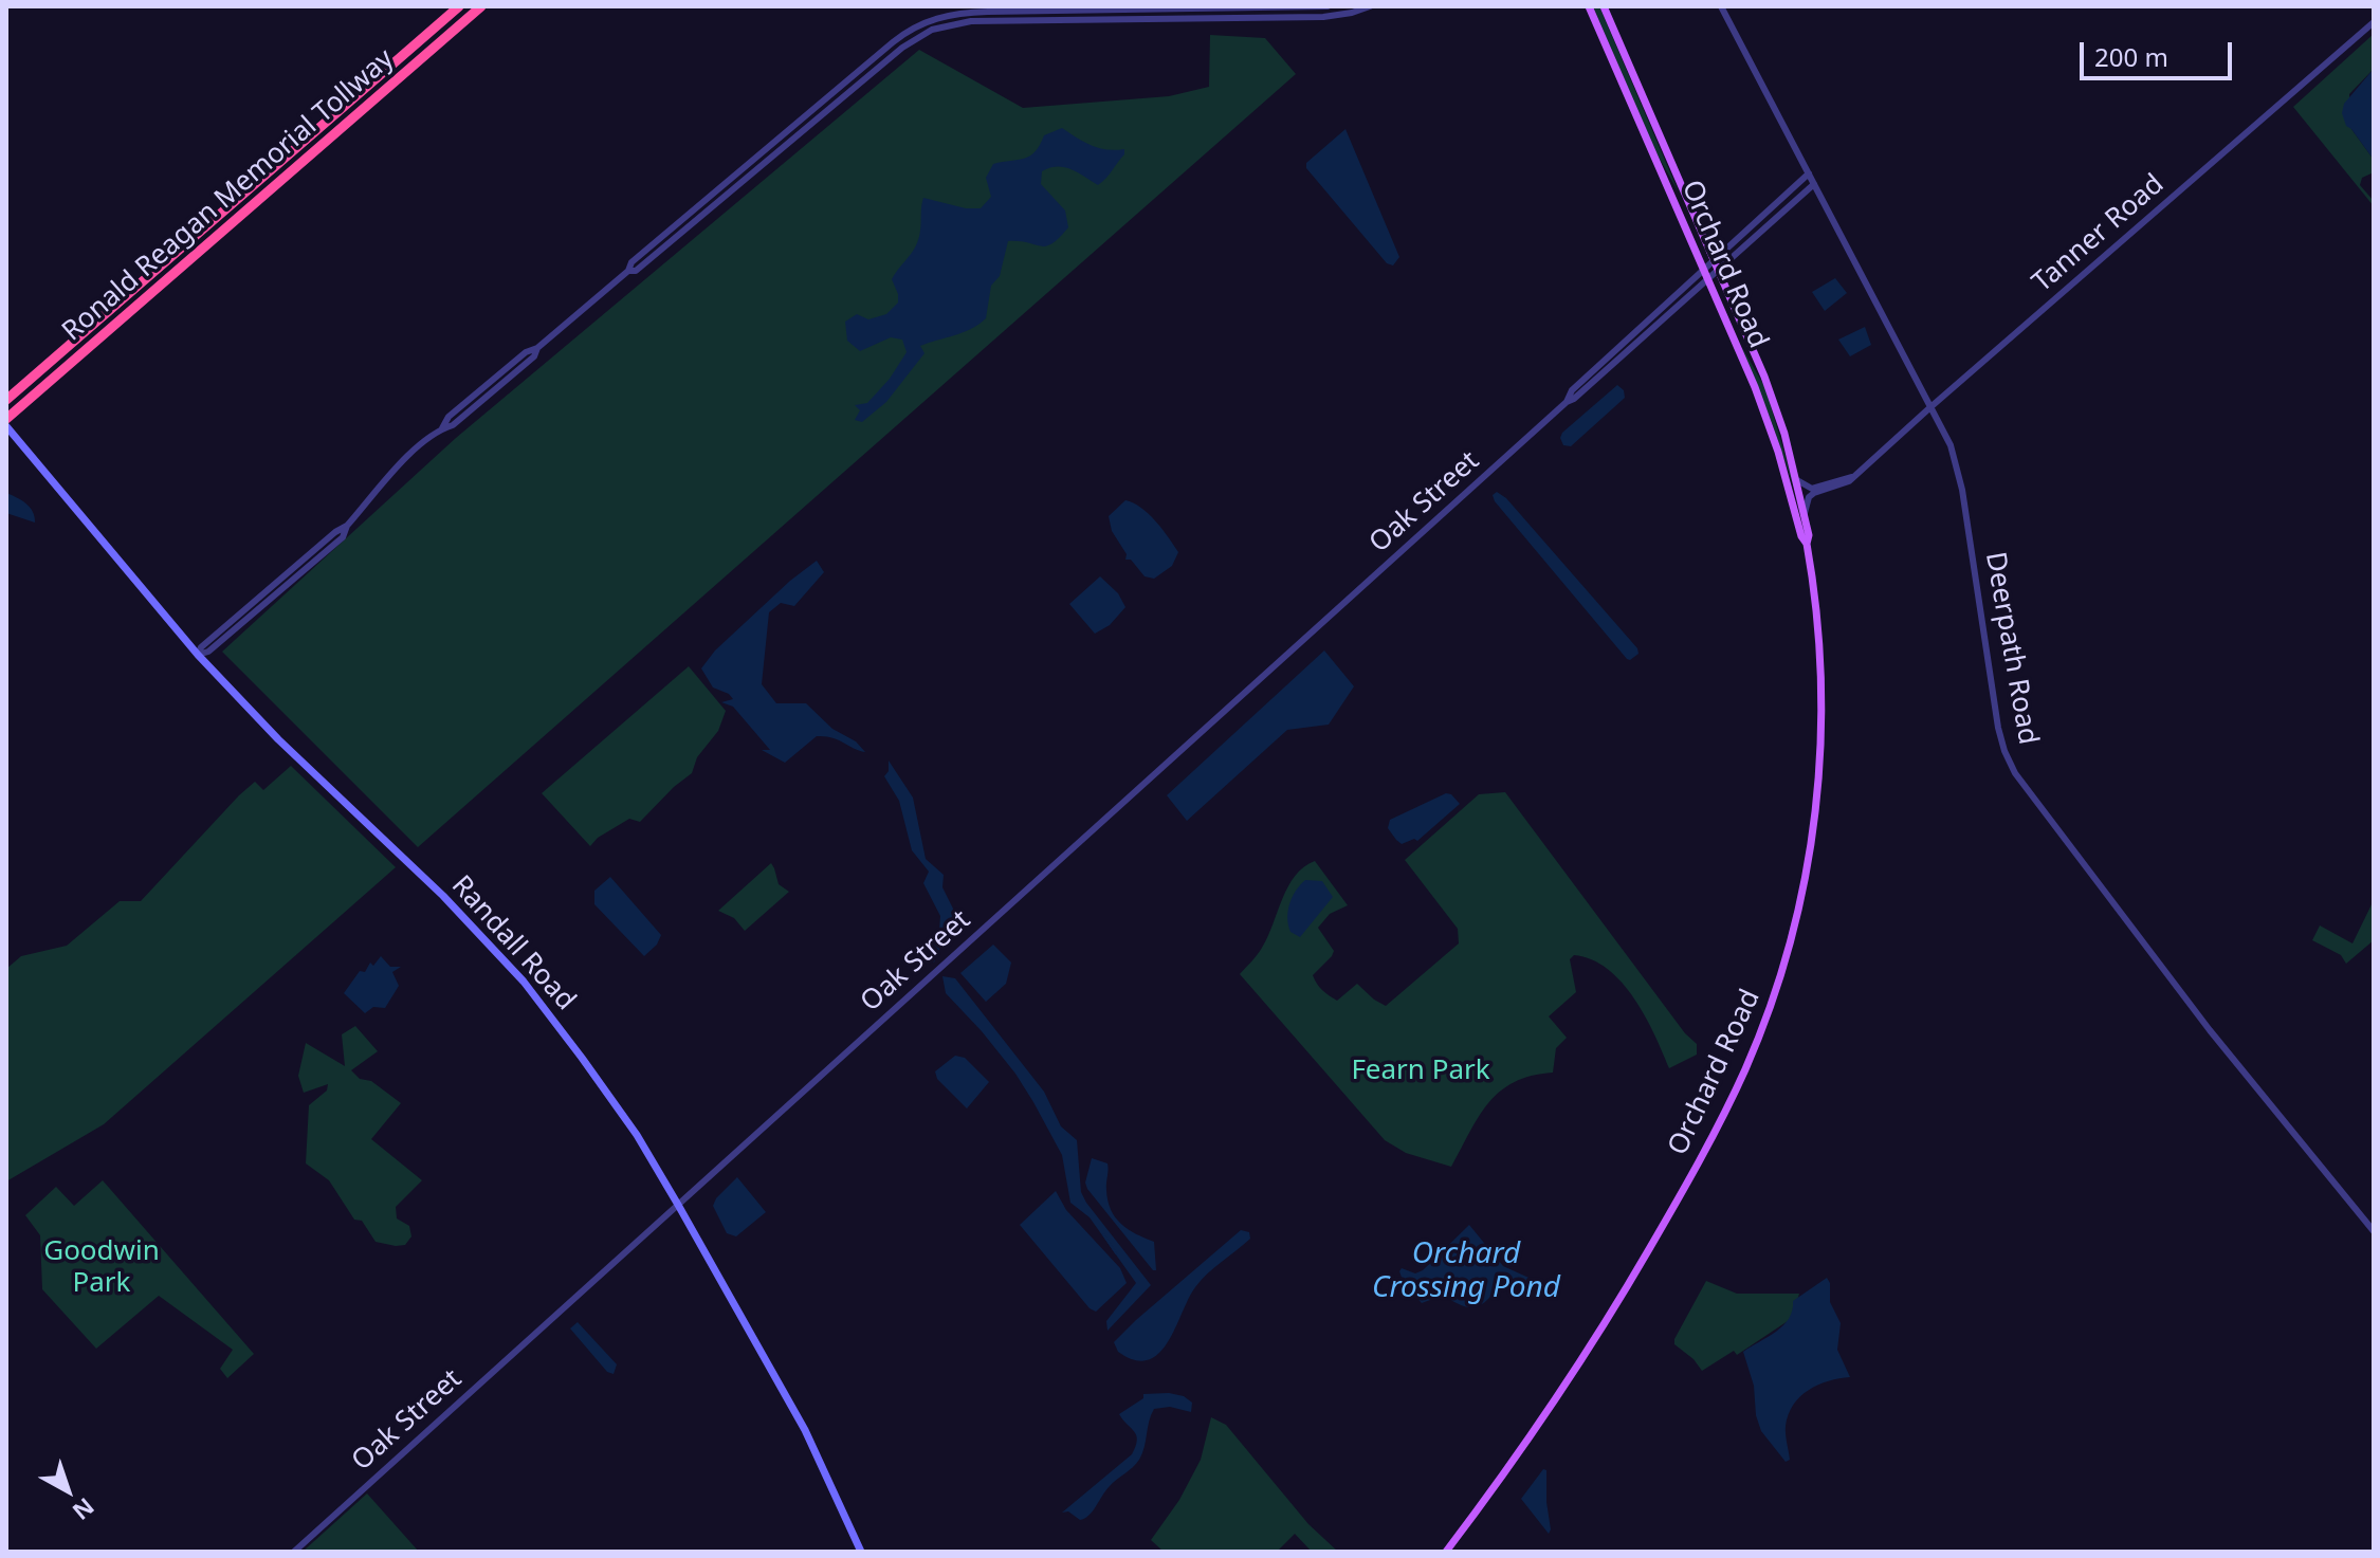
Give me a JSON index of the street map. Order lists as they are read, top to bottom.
{
  "streets": {
    "highway": ["Ronald Reagan Memorial Tollway"],
    "main road": ["Orchard Road", "Randall Road"],
    "street": ["Tanner Road", "Oak Street", "Deerpath Road"]
  },
  "crossings": [
    ["Tanner Road", "Orchard Road"],
    ["Tanner Road", "Deerpath Road"],
    ["Orchard Road", "Oak Street"],
    ["Oak Street", "Deerpath Road"],
    ["Oak Street", "Randall Road"]
  ],
  "water": ["Orchard Crossing Pond"],
  "parks": ["Fearn Park", "Goodwin Park"],
  "scale_bar": "200 m",
  "north": "bottom right"
}
